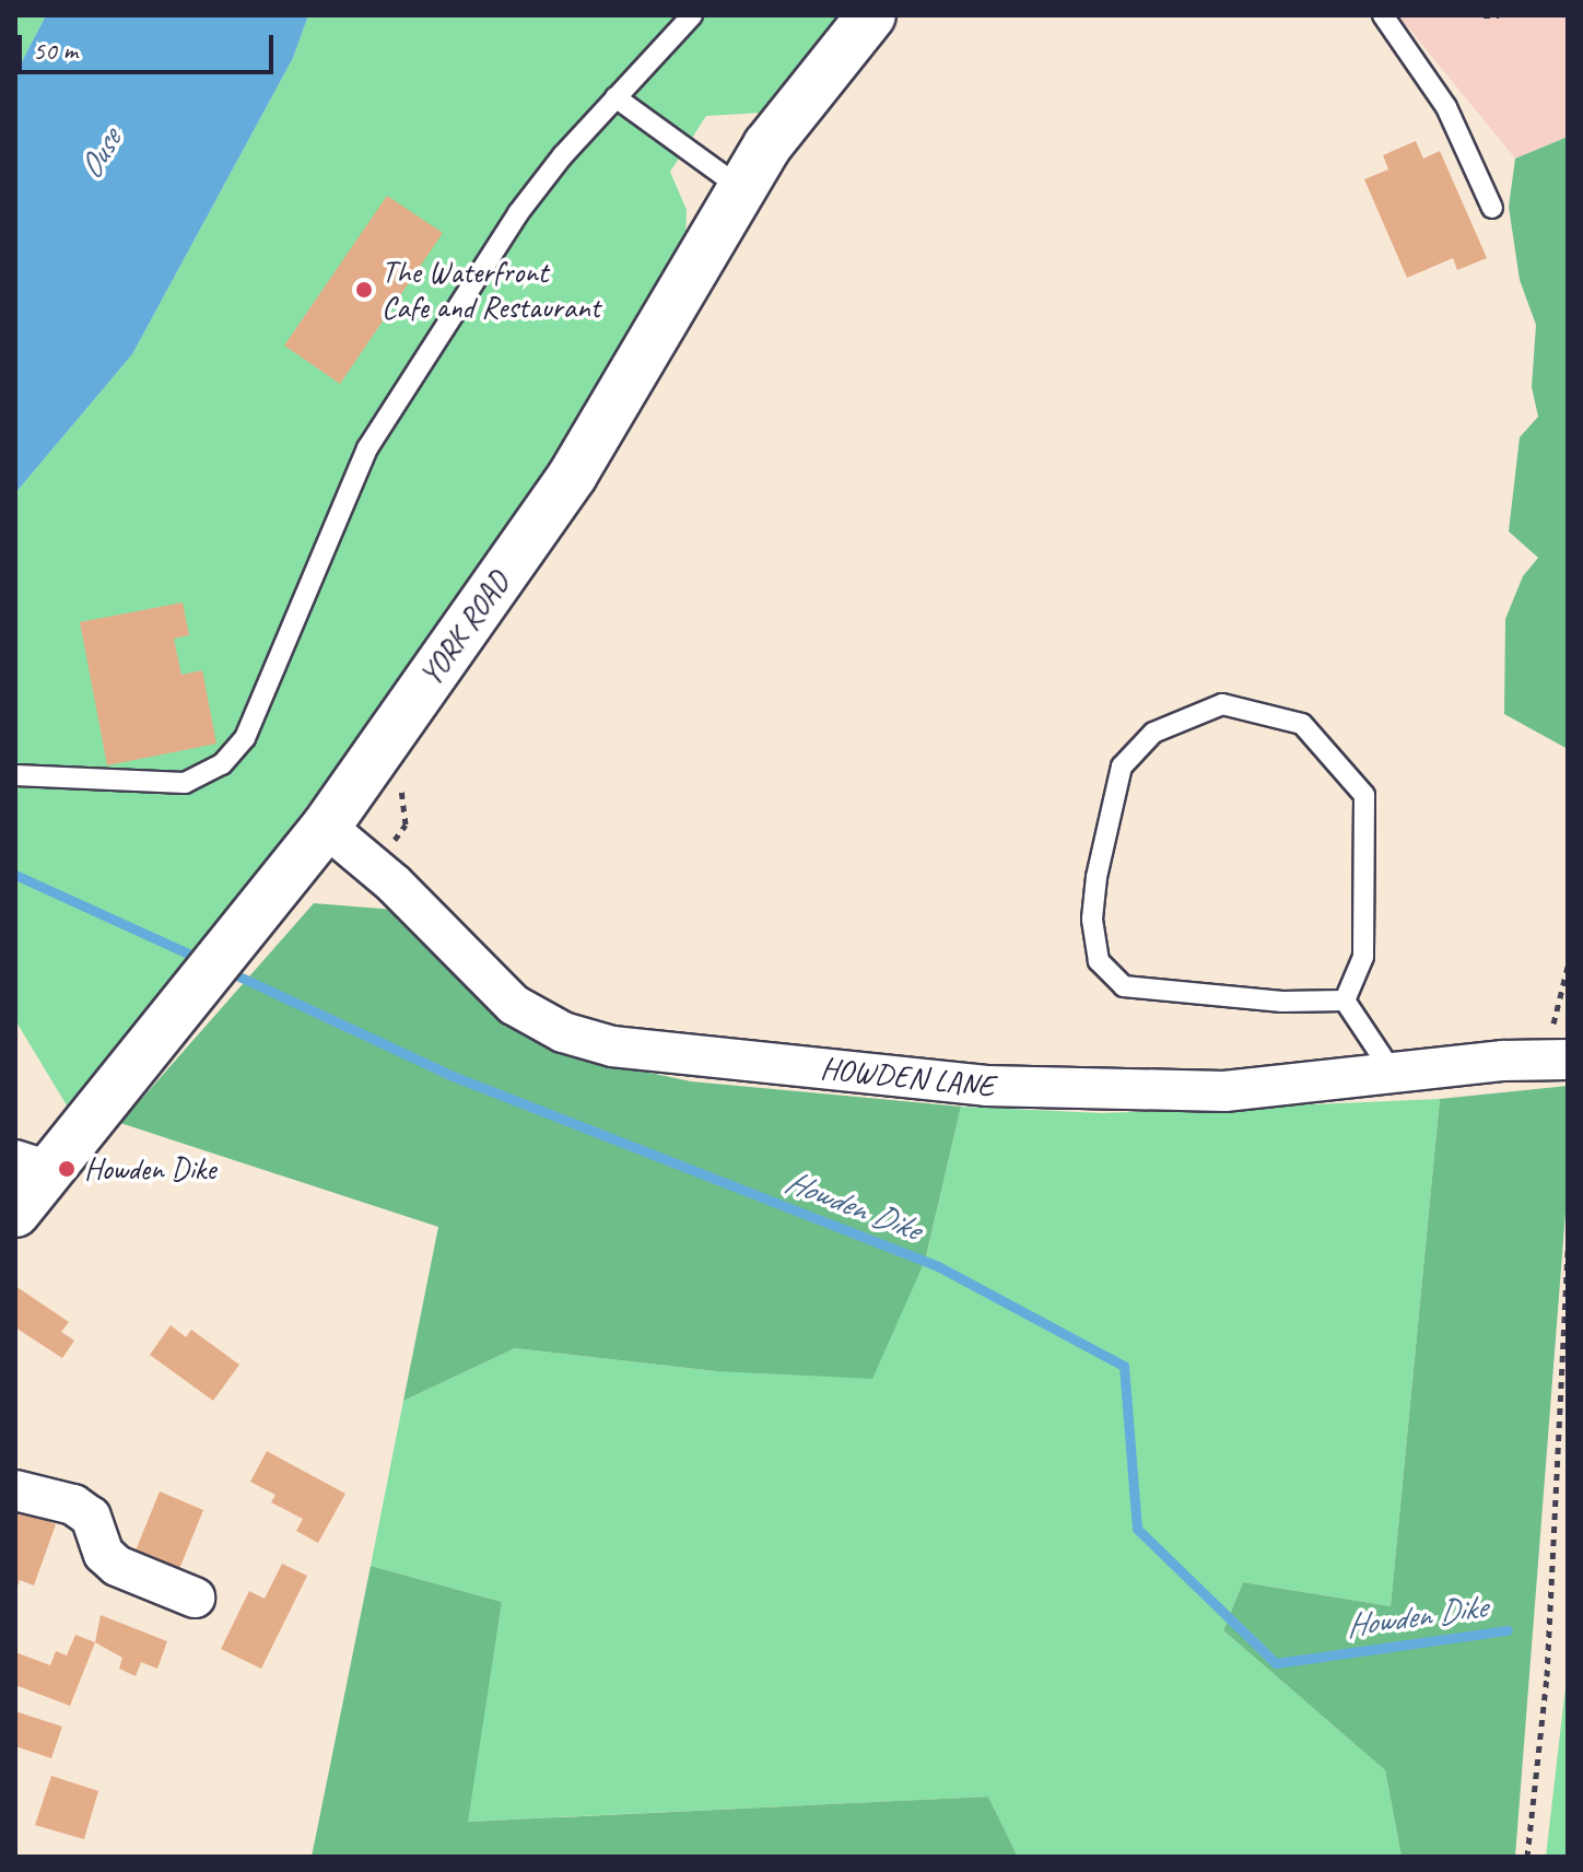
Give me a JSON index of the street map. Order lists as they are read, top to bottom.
{
  "streets": {
    "main road": ["YORK ROAD"],
    "street": ["HOWDEN LANE"]
  },
  "crossings": [
    ["YORK ROAD", "HOWDEN LANE"]
  ],
  "water": ["Ouse", "Howden Dike"],
  "places": ["The Waterfront Cafe and Restaurant", "Howden Dike"],
  "scale_bar": "50 m"
}
